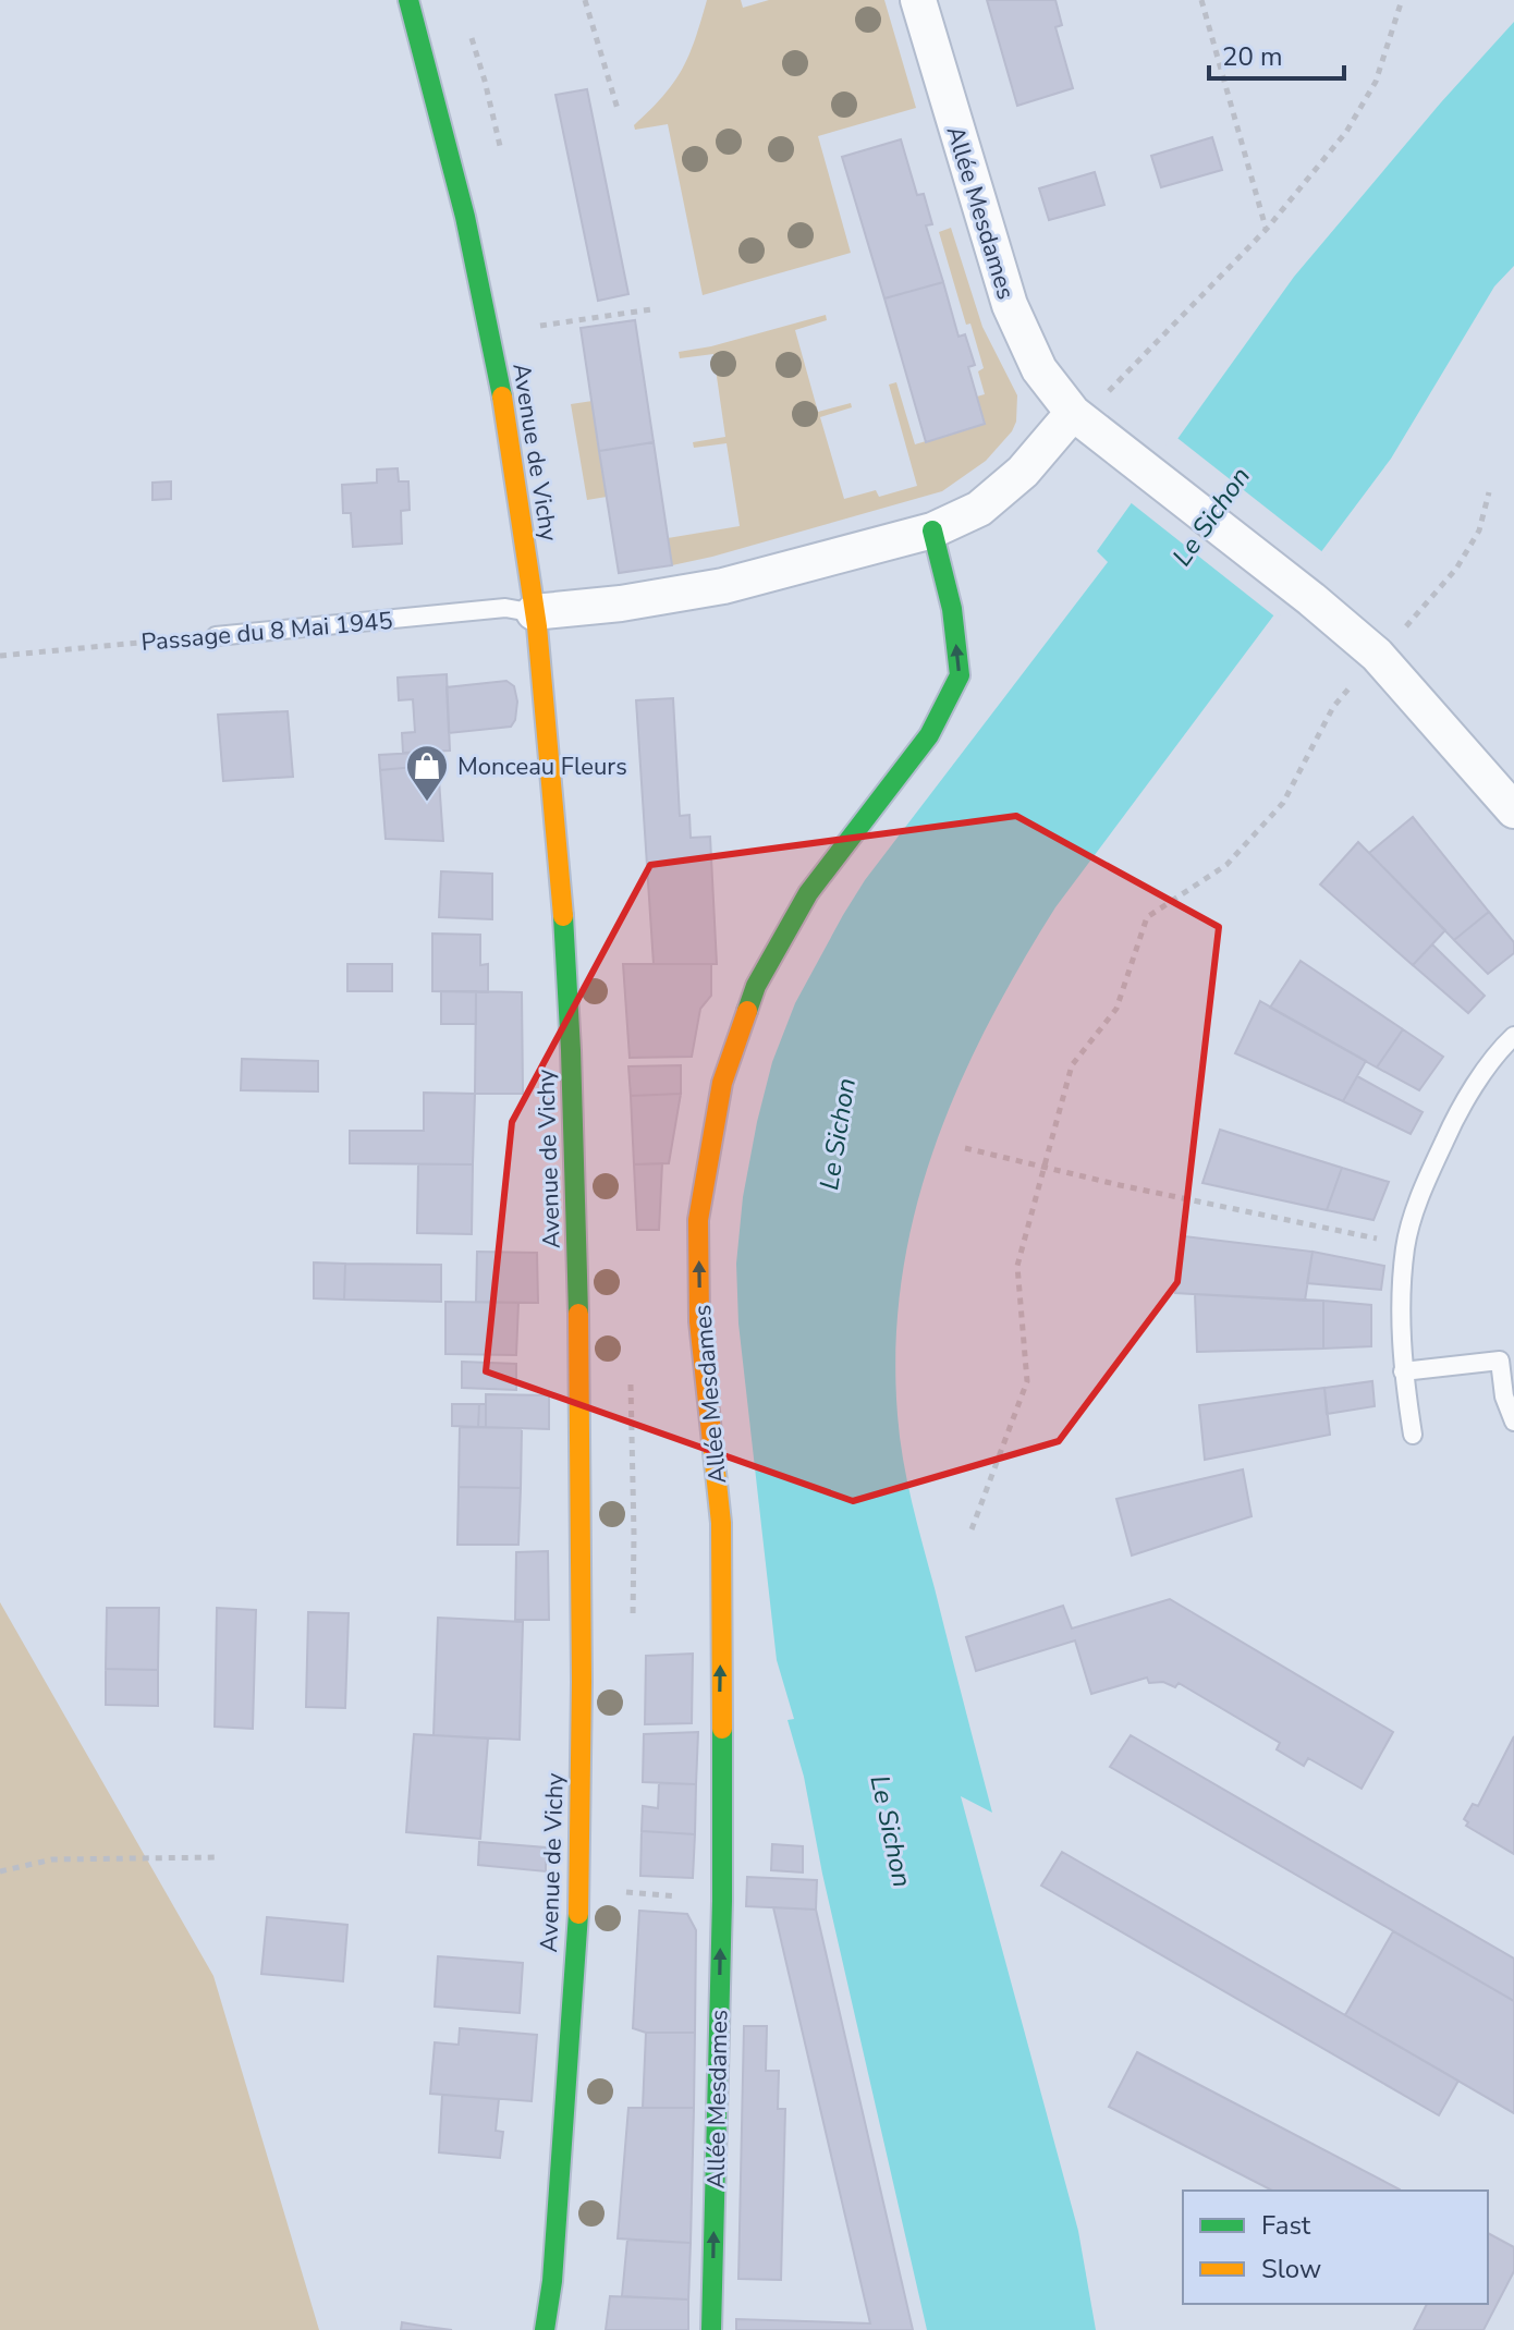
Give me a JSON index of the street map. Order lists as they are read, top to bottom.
{
  "streets": {
    "main road": ["Allée Mesdames", "Avenue de Vichy"],
    "lane": ["Passage du 8 Mai 1945"]
  },
  "crossings": [
    ["Avenue de Vichy", "Passage du 8 Mai 1945"]
  ],
  "one_way": ["Allée Mesdames"],
  "water": ["Le Sichon"],
  "places": {
    "shop": ["Monceau Fleurs"]
  },
  "legend": ["Fast", "Slow"],
  "scale_bar": "20 m"
}
